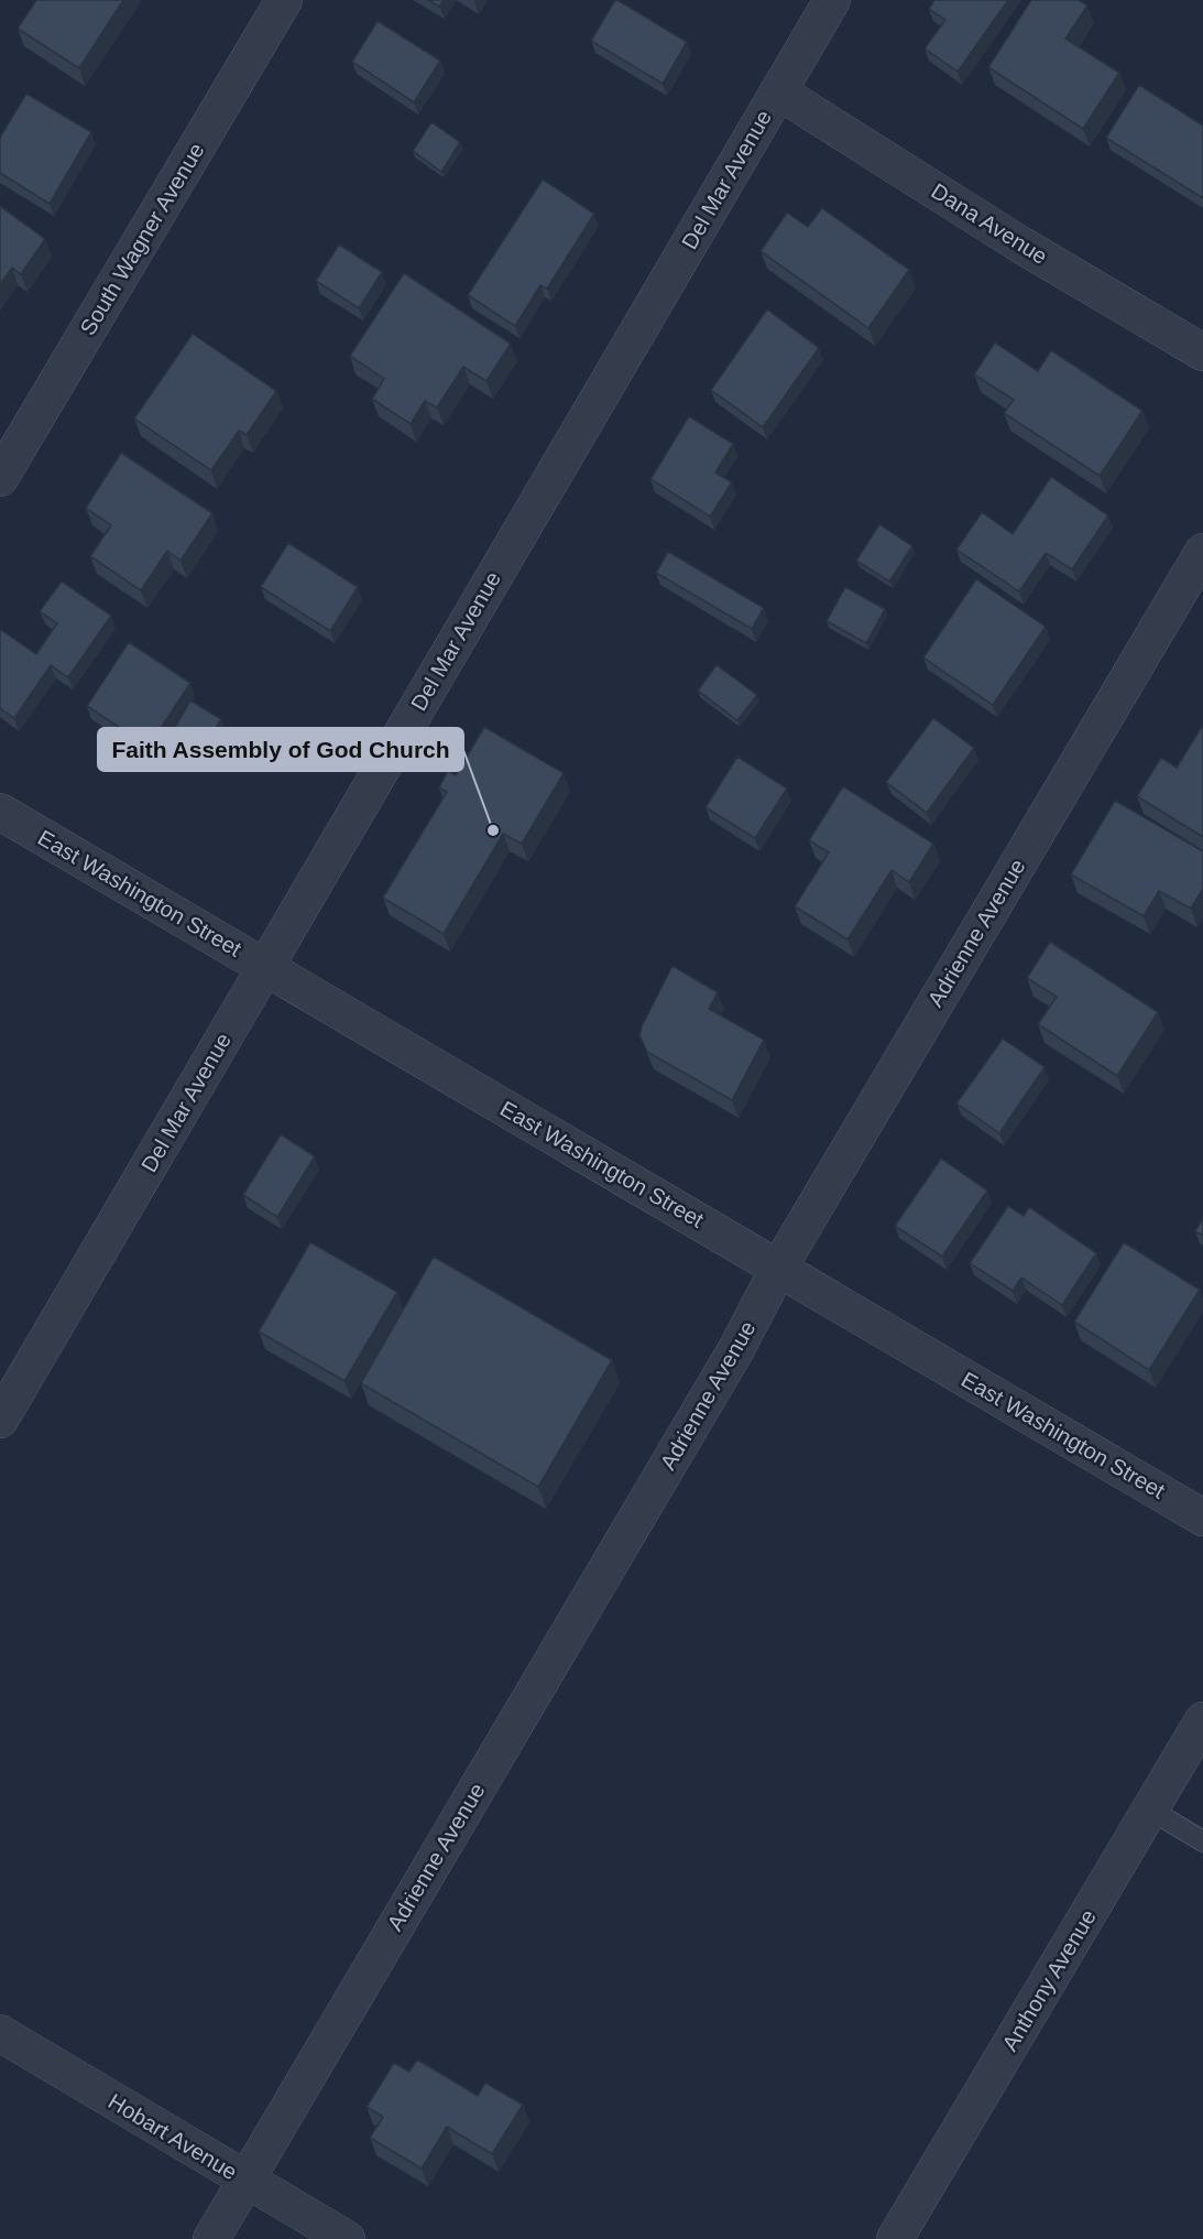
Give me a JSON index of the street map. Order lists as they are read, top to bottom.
{
  "streets": {
    "street": [
      "Del Mar Avenue",
      "Dana Avenue",
      "South Wagner Avenue",
      "East Washington Street",
      "Adrienne Avenue",
      "Anthony Avenue",
      "Hobart Avenue"
    ]
  },
  "crossings": [
    ["Del Mar Avenue", "Dana Avenue"],
    ["Del Mar Avenue", "East Washington Street"],
    ["East Washington Street", "Adrienne Avenue"],
    ["Adrienne Avenue", "Hobart Avenue"]
  ],
  "places": ["Faith Assembly of God Church"]
}
